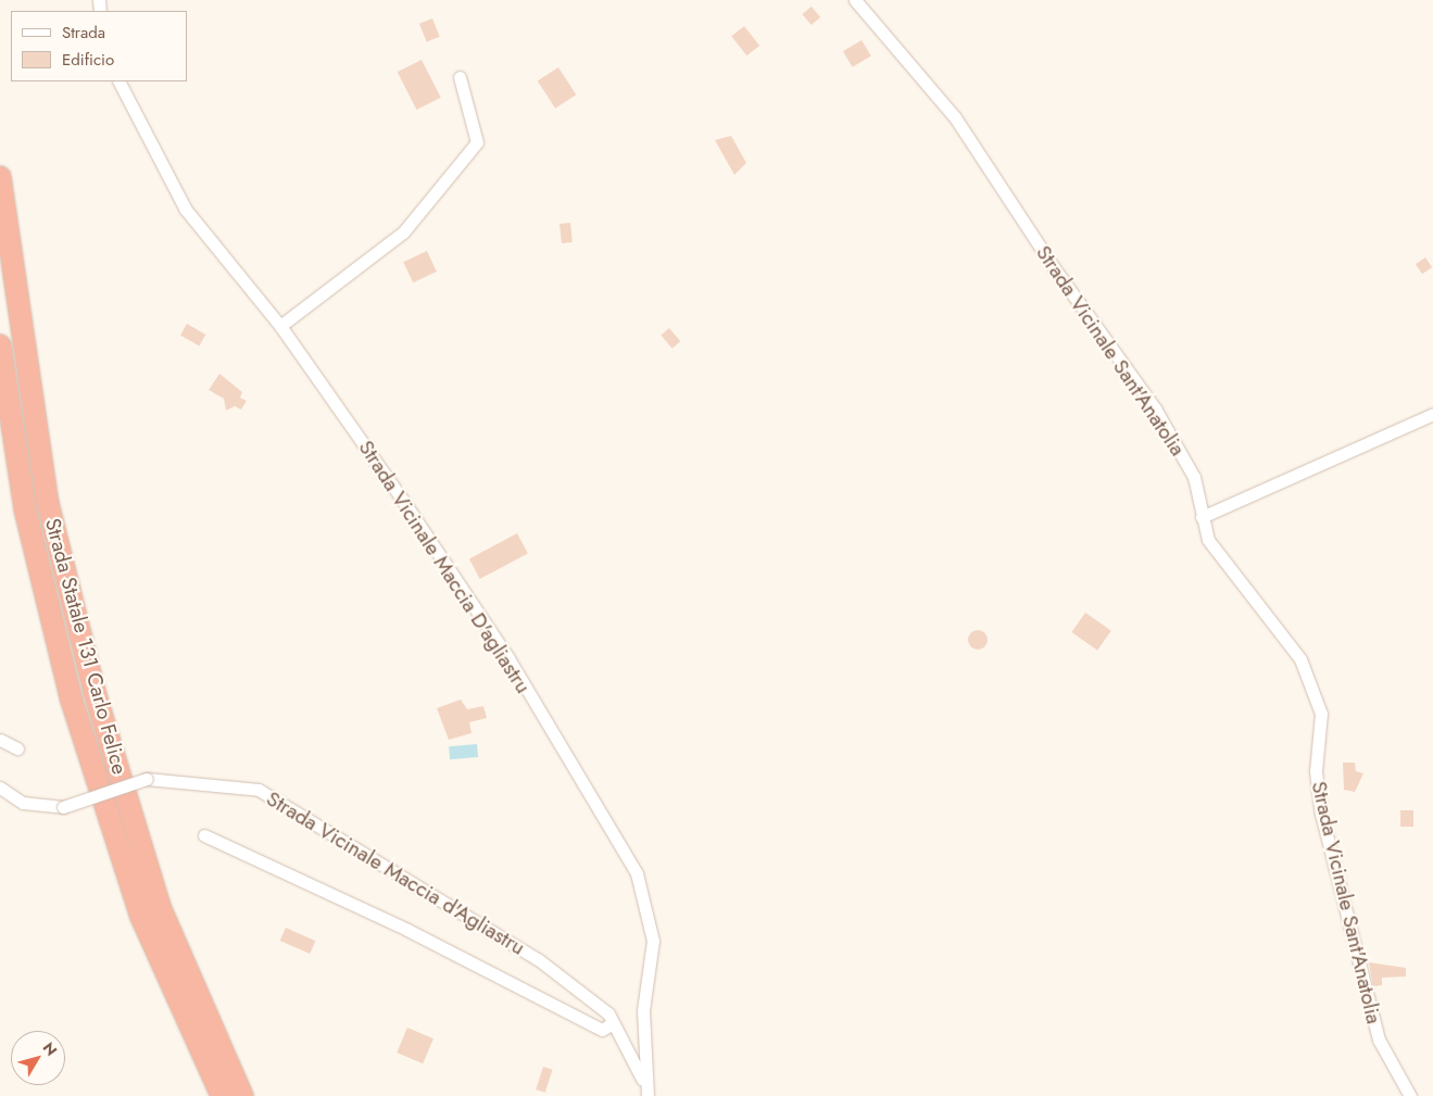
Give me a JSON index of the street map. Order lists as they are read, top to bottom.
{
  "streets": {
    "highway": ["Strada Statale 131 Carlo Felice"],
    "street": ["Strada Vicinale Sant'Anatolia", "Strada Vicinale Maccia D'agliastru", "Strada Vicinale Maccia d'Agliastru"]
  },
  "crossings": [
    ["Strada Vicinale Maccia D'agliastru", "Strada Vicinale Maccia d'Agliastru"]
  ],
  "legend": ["Strada", "Edificio"],
  "north": "top right"
}
